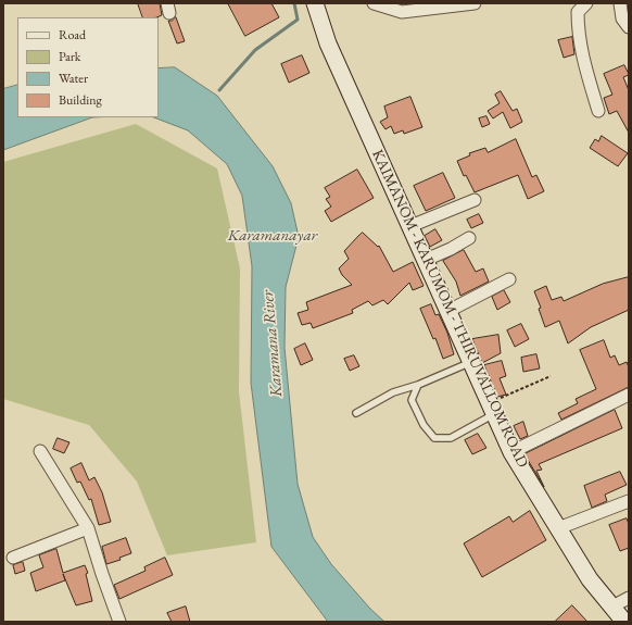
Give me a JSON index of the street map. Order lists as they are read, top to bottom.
{
  "streets": {
    "main road": ["KAIMANOM - KARUMOM - THIRUVALLOM ROAD"]
  },
  "water": ["Karamanayar", "Karamana River"],
  "legend": [
    "Road",
    "Park",
    "Water",
    "Building"
  ]
}
